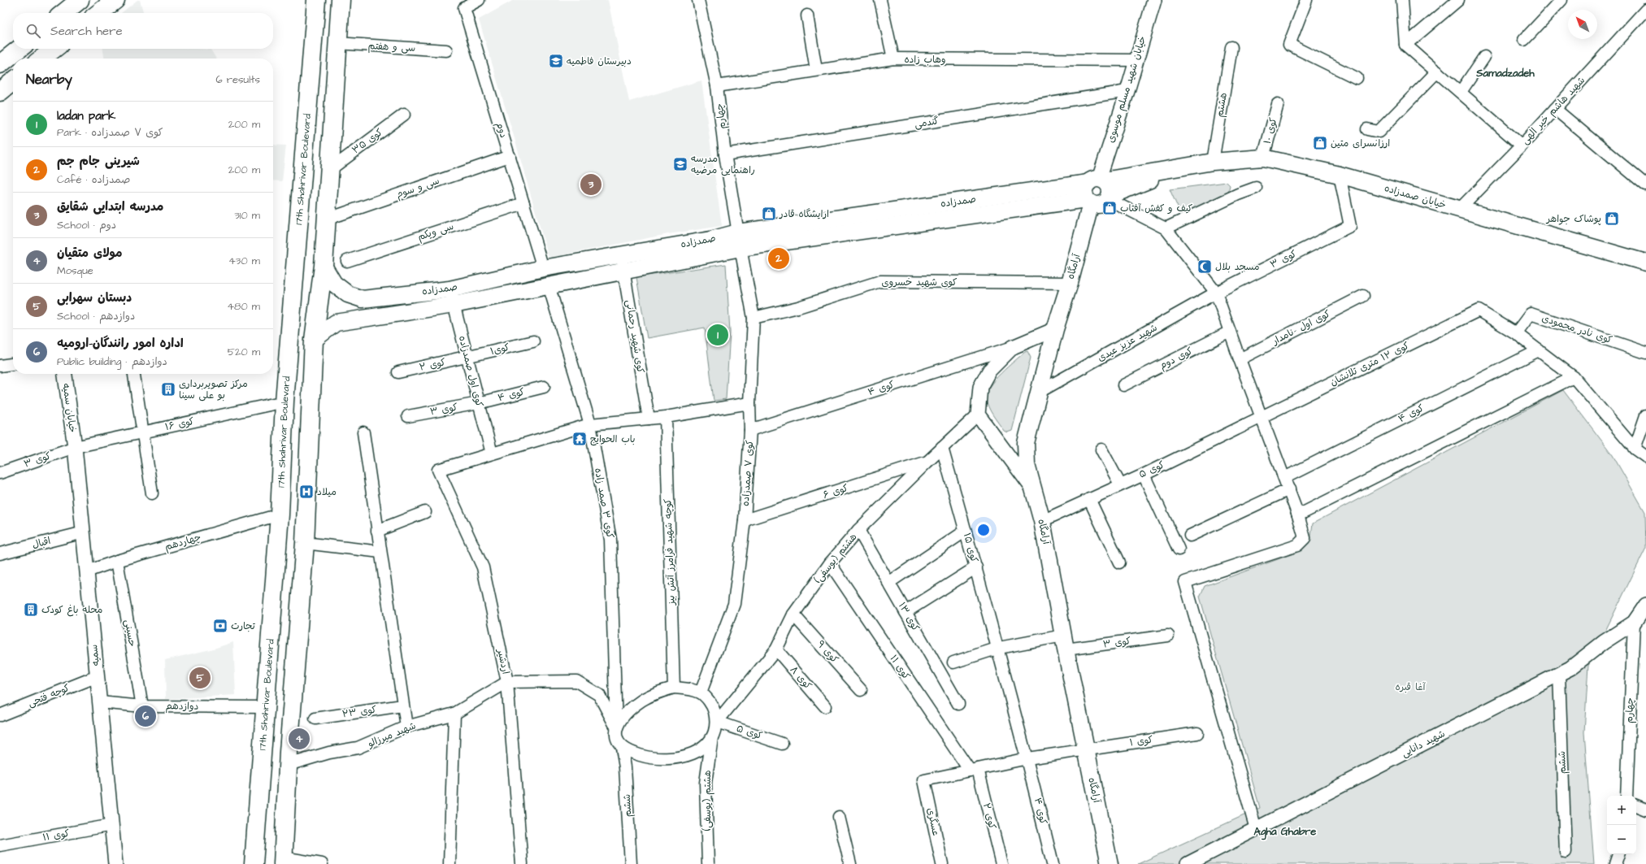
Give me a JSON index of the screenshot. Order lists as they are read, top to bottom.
{
  "streets": {
    "main road": [
      "17th Shahrivar Boulevard",
      "خیابان صمدزاده",
      "صمدزاده",
      "آرامگاه"
    ],
    "street": [
      "سی و هفتم",
      "وهاب زاده",
      "خیابان شهید مسلم موسوی",
      "هشتم",
      "شهید هاشم خیر الهی",
      "چهارم",
      "گندمی",
      "دوم",
      "کوی ۱۰",
      "کوی ۳۵",
      "سی و سوم",
      "سی ویکم",
      "کوی ۳",
      "کوی شهید خسروی",
      "کوی اول -نامدار",
      "کوی نادر محمودی",
      "کوی شهید رحمانی",
      "شهید عزیز عیدی",
      "کوی۱",
      "کوی دوم",
      "کوی ۱۲ متری تلانشان",
      "کوی ۲",
      "کوی اول صمدزاده",
      "کوی ۴",
      "خیابان سمیه",
      "کوی ۱۶",
      "کوی ۵",
      "کوی ۷ صمدزاده",
      "کوی ۶",
      "کوی ۳ صمد زاده",
      "چهاردهم",
      "اقبال",
      "کوی ۱۵",
      "کوچه شهید فرامرز آتش بیز",
      "هشتم (یوسفی)",
      "کوی ۱۳",
      "حسینی",
      "کوی ۹",
      "سمیه",
      "اردشیر",
      "کوی ۱۱",
      "کوی ۸",
      "کوچه فتحی",
      "دوازدهم",
      "کوی ۲۳",
      "شهید میرزالو",
      "کوی ۱",
      "شهید دانایی",
      "ششم",
      "عسگری"
    ]
  },
  "crossings": [
    ["وهاب زاده", "خیابان شهید مسلم موسوی"],
    ["وهاب زاده", "چهارم"],
    ["خیابان شهید مسلم موسوی", "گندمی"],
    ["خیابان شهید مسلم موسوی", "صمدزاده"],
    ["خیابان شهید مسلم موسوی", "آرامگاه"],
    ["هشتم", "خیابان صمدزاده"],
    ["شهید هاشم خیر الهی", "خیابان صمدزاده"],
    ["چهارم", "گندمی"],
    ["چهارم", "صمدزاده"],
    ["چهارم", "کوی ۷ صمدزاده"],
    ["چهارم", "شهید دانایی"],
    ["دوم", "سی و سوم"],
    ["دوم", "صمدزاده"],
    ["دوم", "سی ویکم"],
    ["کوی ۱۰", "خیابان صمدزاده"],
    ["17th Shahrivar Boulevard", "کوی ۱۶"],
    ["17th Shahrivar Boulevard", "چهاردهم"],
    ["17th Shahrivar Boulevard", "دوازدهم"],
    ["خیابان صمدزاده", "صمدزاده"],
    ["خیابان صمدزاده", "کوی ۳"],
    ["صمدزاده", "آرامگاه"],
    ["صمدزاده", "کوی شهید رحمانی"],
    ["صمدزاده", "کوی اول صمدزاده"],
    ["صمدزاده", "کوی ۷ صمدزاده"],
    ["صمدزاده", "کوی ۳ صمد زاده"],
    ["کوی ۳", "آرامگاه"],
    ["کوی ۳", "شهید عزیز عیدی"],
    ["کوی ۳", "کوی اول صمدزاده"],
    ["کوی ۳", "کوی ۴"],
    ["کوی ۳", "خیابان سمیه"],
    ["کوی ۳", "کوی ۱۶"],
    ["کوی ۳", "کوی ۱۵"],
    ["کوی ۳", "سمیه"],
    ["آرامگاه", "کوی شهید خسروی"],
    ["آرامگاه", "شهید عزیز عیدی"],
    ["آرامگاه", "کوی ۵"],
    ["آرامگاه", "کوی ۱"],
    ["کوی شهید خسروی", "کوی ۷ صمدزاده"],
    ["کوی نادر محمودی", "کوی ۱۲ متری تلانشان"],
    ["کوی۱", "کوی ۲"],
    ["کوی۱", "کوی اول صمدزاده"],
    ["کوی ۱۲ متری تلانشان", "کوی ۵"],
    ["کوی ۲", "کوی اول صمدزاده"],
    ["کوی ۲", "کوی ۱۱"],
    ["کوی ۲", "کوی ۱"],
    ["کوی اول صمدزاده", "کوی ۴"],
    ["کوی اول صمدزاده", "اردشیر"],
    ["کوی ۴", "کوی ۷ صمدزاده"],
    ["کوی ۴", "کوی ۱۵"],
    ["کوی ۴", "کوی ۱"],
    ["خیابان سمیه", "کوی ۱۶"],
    ["خیابان سمیه", "سمیه"],
    ["کوی ۱۶", "سمیه"],
    ["کوی ۵", "کوی ۷ صمدزاده"],
    ["کوی ۵", "کوی ۳ صمد زاده"],
    ["کوی ۵", "کوچه شهید فرامرز آتش بیز"],
    ["کوی ۵", "هشتم (یوسفی)"],
    ["کوی ۵", "ششم"],
    ["کوی ۷ صمدزاده", "کوی ۶"],
    ["کوی ۷ صمدزاده", "کوی ۳ صمد زاده"],
    ["کوی ۷ صمدزاده", "کوچه شهید فرامرز آتش بیز"],
    ["کوی ۷ صمدزاده", "هشتم (یوسفی)"],
    ["کوی ۷ صمدزاده", "ششم"],
    ["کوی ۶", "هشتم (یوسفی)"],
    ["کوی ۳ صمد زاده", "کوچه شهید فرامرز آتش بیز"],
    ["کوی ۳ صمد زاده", "هشتم (یوسفی)"],
    ["کوی ۳ صمد زاده", "ششم"],
    ["چهاردهم", "حسینی"],
    ["چهاردهم", "سمیه"],
    ["اقبال", "سمیه"],
    ["کوی ۱۵", "هشتم (یوسفی)"],
    ["کوی ۱۵", "کوی ۱"],
    ["کوچه شهید فرامرز آتش بیز", "هشتم (یوسفی)"],
    ["کوچه شهید فرامرز آتش بیز", "ششم"],
    ["هشتم (یوسفی)", "کوی ۱۳"],
    ["هشتم (یوسفی)", "کوی ۹"],
    ["هشتم (یوسفی)", "کوی ۱۱"],
    ["هشتم (یوسفی)", "کوی ۸"],
    ["هشتم (یوسفی)", "ششم"],
    ["حسینی", "دوازدهم"],
    ["سمیه", "کوی ۱۱"],
    ["سمیه", "کوچه فتحی"],
    ["سمیه", "دوازدهم"],
    ["اردشیر", "شهید میرزالو"],
    ["کوی ۱۱", "کوی ۱"],
    ["کوی ۱", "عسگری"],
    ["شهید دانایی", "ششم"]
  ],
  "districts": ["Samadzadeh", "Agha Ghabre"],
  "parks": ["آغا قبره"],
  "places": {
    "school or university": ["دبیرستان فاطمیه", "مدرسه راهنمایی مرضیه"],
    "shop": [
      "ارزانسرای متین",
      "کیف و کفش آفتاب",
      "ارایشگاه قادر",
      "پوشاک جواهر"
    ],
    "mosque": ["مسجد بلال"],
    "building": ["مرکز تصویربرداری بو علی سینا", "محله باغ کودک"],
    "temple": ["باب الحوایج"],
    "hospital": ["میلاد"],
    "bank": ["تجارت"]
  },
  "north": "top left",
  "page": {
    "search": "Search here",
    "heading": ["Nearby", "6 results"],
    "list": [
      {
        "mark": "1",
        "name": "ladan park",
        "note": "Park · کوی ۷ صمدزاده",
        "value": "200 m"
      },
      {
        "mark": "2",
        "name": "شیرینی جام جم",
        "note": "Café · صمدزاده",
        "value": "200 m"
      },
      {
        "mark": "3",
        "name": "مدرسه ابتدایی شقایق",
        "note": "School · دوم",
        "value": "310 m"
      },
      {
        "mark": "4",
        "name": "مولای متقیان",
        "note": "Mosque",
        "value": "430 m"
      },
      {
        "mark": "5",
        "name": "دبستان سهرابی",
        "note": "School · دوازدهم",
        "value": "480 m"
      },
      {
        "mark": "6",
        "name": "اداره امور رانندگان-ارومیه",
        "note": "Public building · دوازدهم",
        "value": "520 m"
      }
    ],
    "pins": [
      "3",
      "2",
      "1",
      "5",
      "6",
      "4"
    ],
    "map_buttons": ["+", "−"]
  }
}
